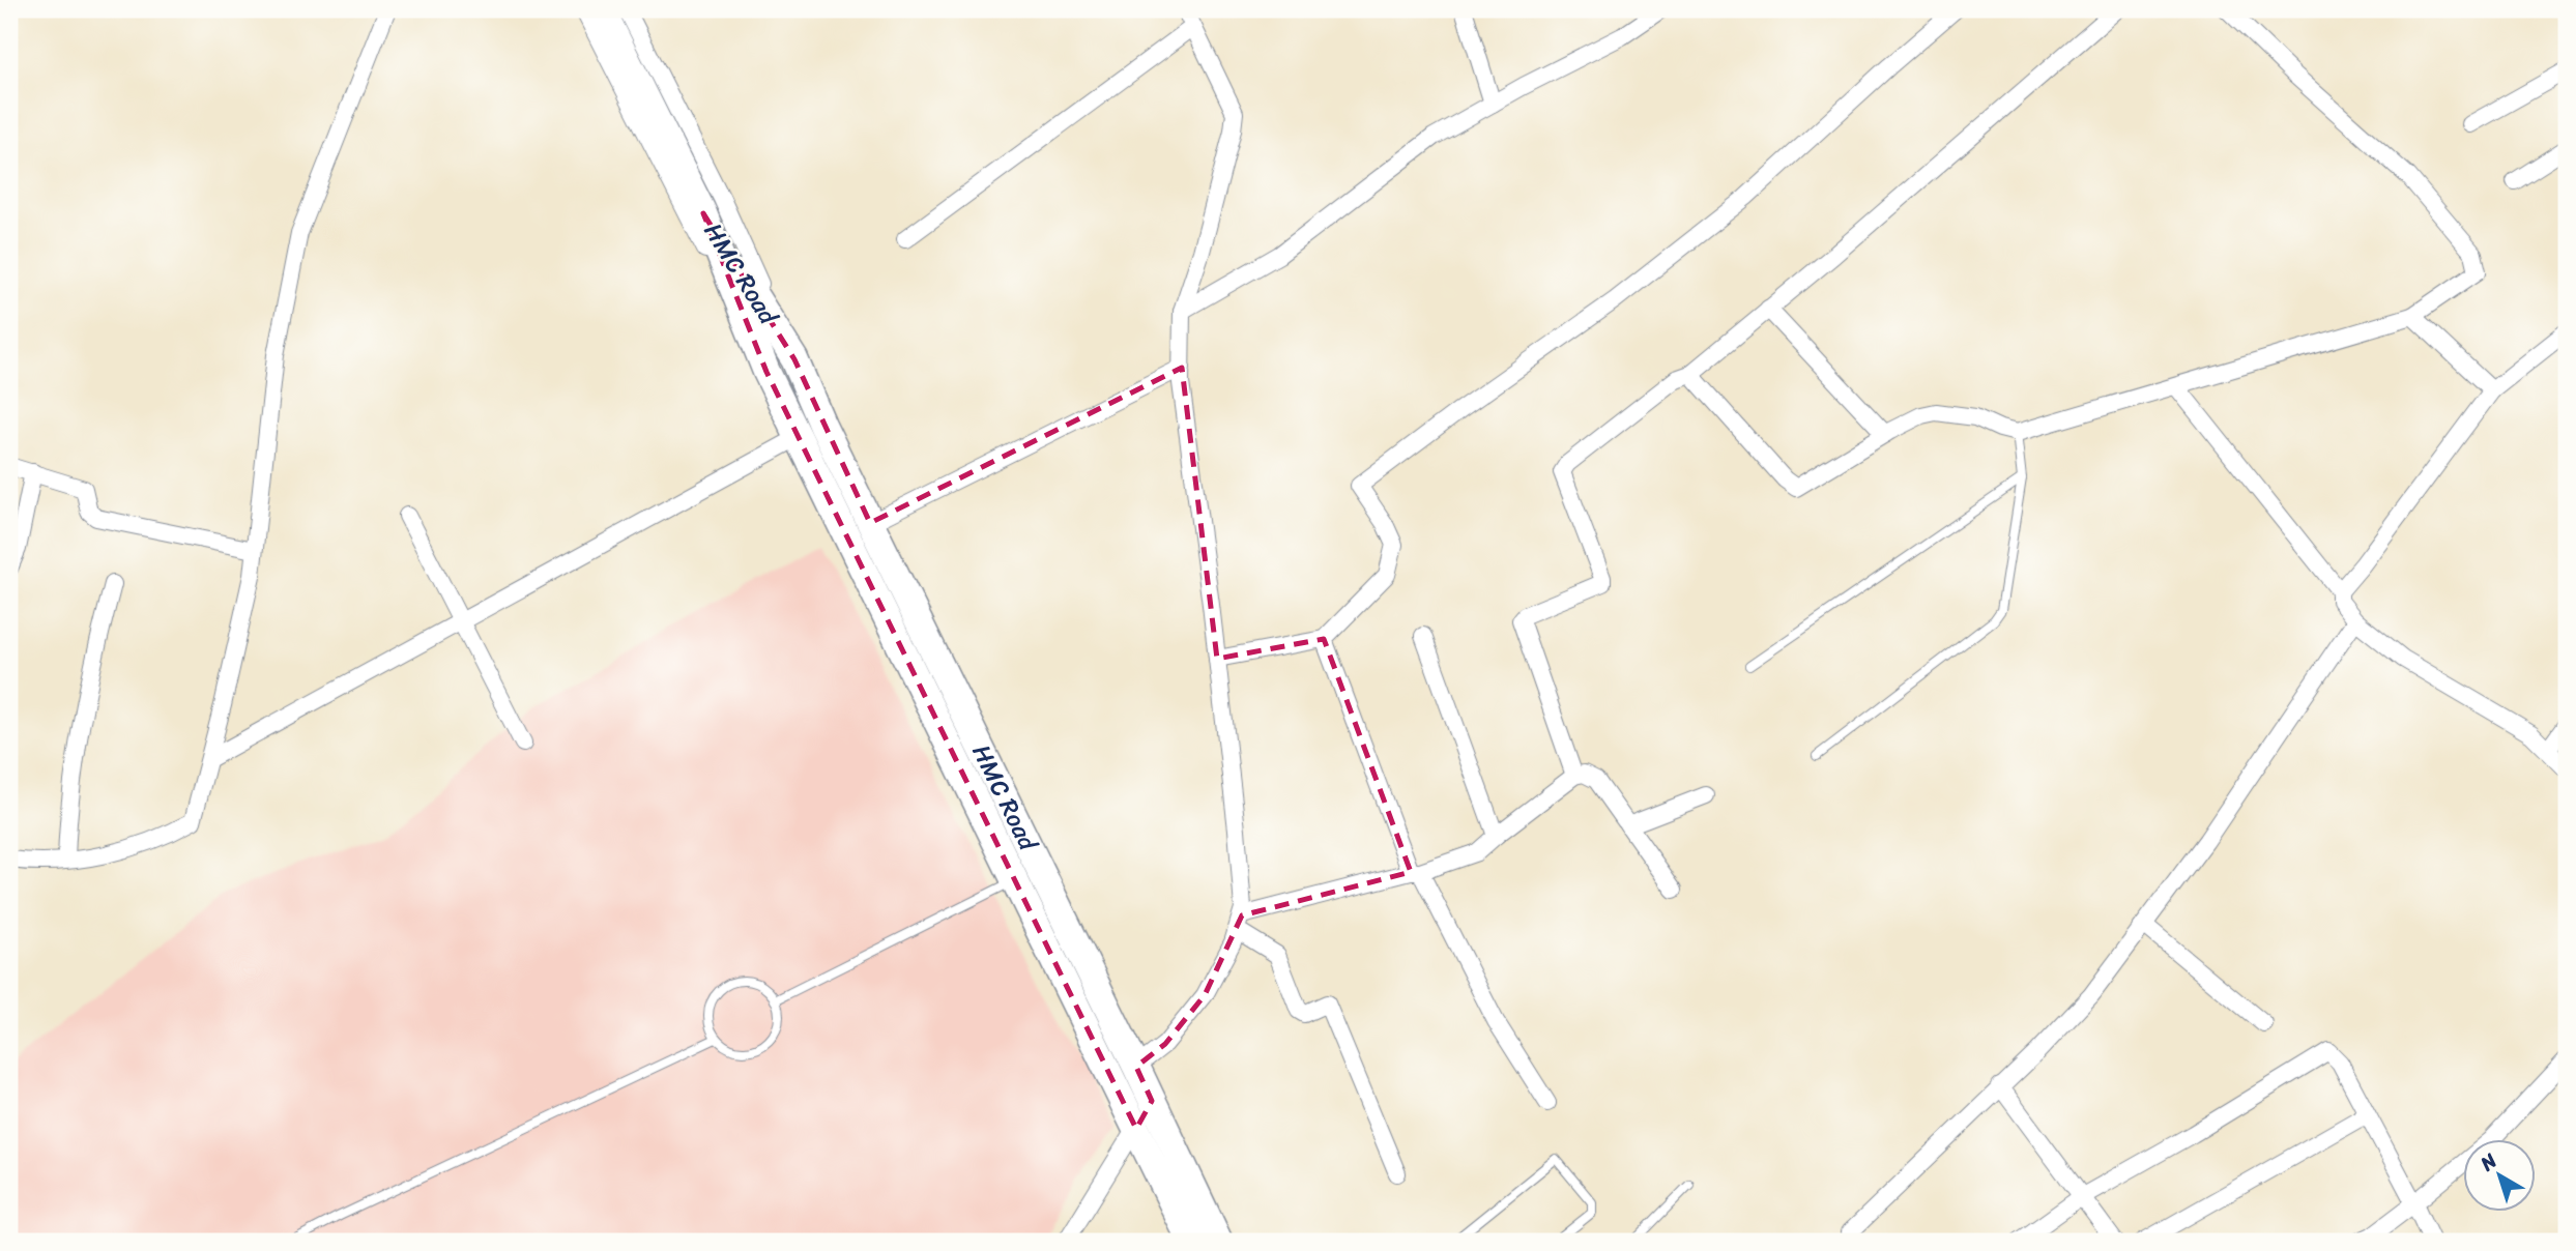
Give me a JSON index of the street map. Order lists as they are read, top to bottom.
{
  "streets": {
    "main road": ["HMC Road"]
  },
  "north": "top left"
}
